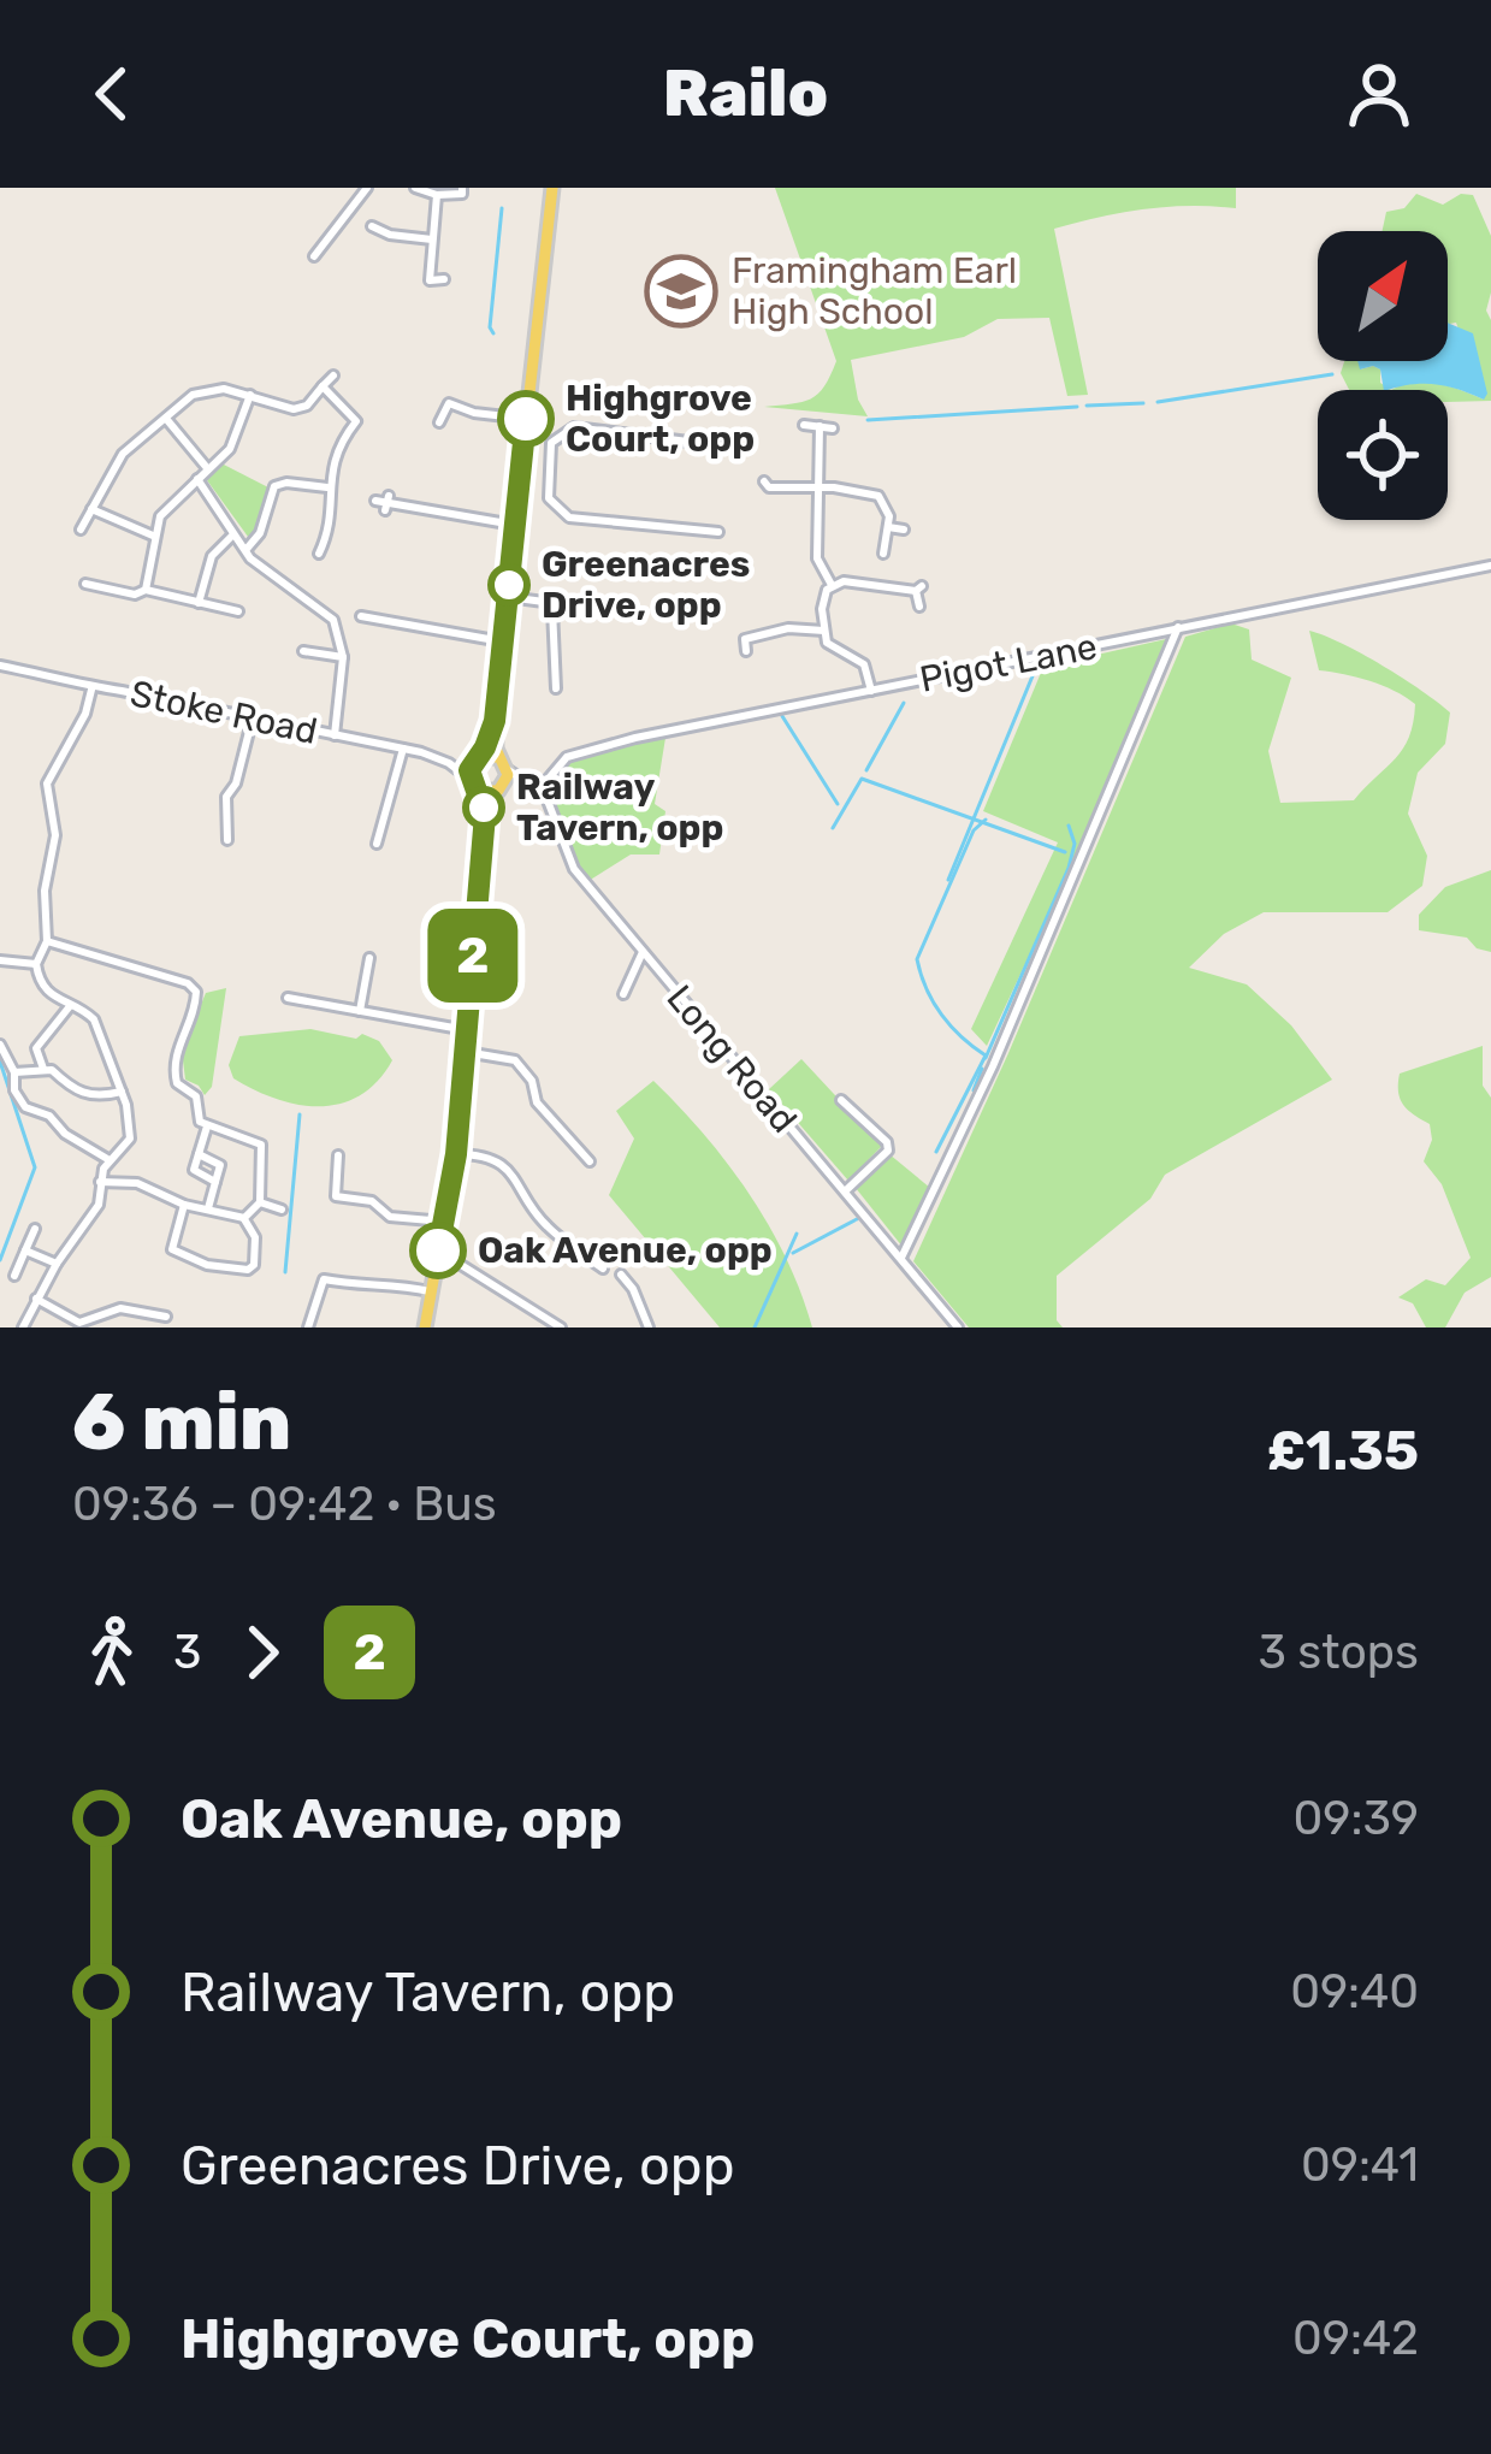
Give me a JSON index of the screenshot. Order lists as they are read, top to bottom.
{
  "streets": {
    "street": ["Pigot Lane", "Stoke Road", "Long Road"]
  },
  "crossings": [
    ["Pigot Lane", "Long Road"]
  ],
  "places": {
    "school or university": ["Framingham Earl High School"],
    "other": [
      "Highgrove Court, opp",
      "Greenacres Drive, opp",
      "Railway Tavern, opp",
      "Oak Avenue, opp"
    ]
  },
  "lines": ["bus line 2"],
  "north": "top right",
  "page": {
    "header": "Railo",
    "on_map": "2",
    "heading": ["6 min", "09:36 – 09:42 · Bus", "£1.35"],
    "legs": ["3", "2", "3 stops"],
    "list": [
      {
        "name": "Oak Avenue, opp",
        "value": "09:39"
      },
      {
        "name": "Railway Tavern, opp",
        "value": "09:40"
      },
      {
        "name": "Greenacres Drive, opp",
        "value": "09:41"
      },
      {
        "name": "Highgrove Court, opp",
        "value": "09:42"
      }
    ]
  }
}
